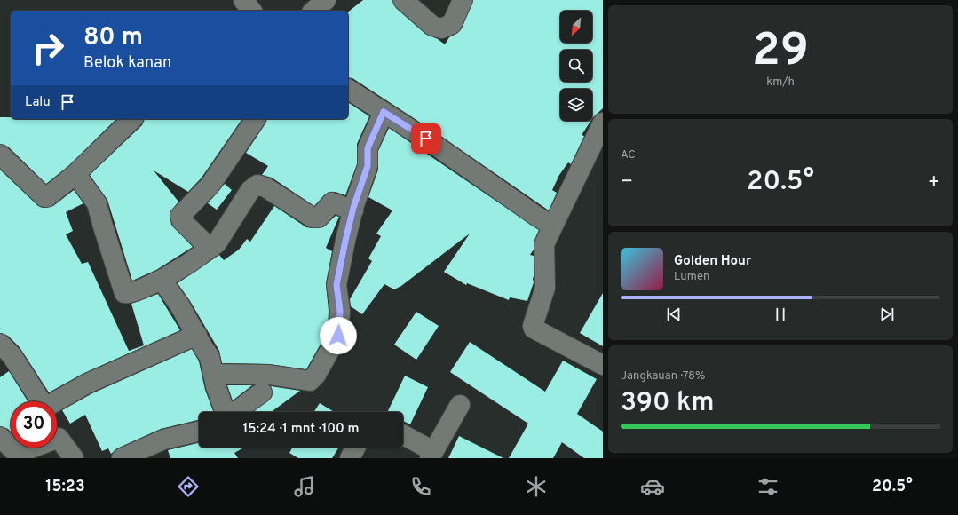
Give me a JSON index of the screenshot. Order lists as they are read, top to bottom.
{
  "north": "bottom left",
  "page": {
    "tile": [
      ["29", "km/h"],
      "AC",
      ["Jangkauan · 78%", "390 km"]
    ],
    "turn": ["80 m", "Belok kanan"],
    "then": "Lalu",
    "heat": ["−", "20.5°", "+"],
    "song": ["Golden Hour", "Lumen"],
    "limit": "30",
    "trip": "15:24 · 1 mnt · 100 m",
    "tabs": ["15:23", "20.5°"]
  }
}
